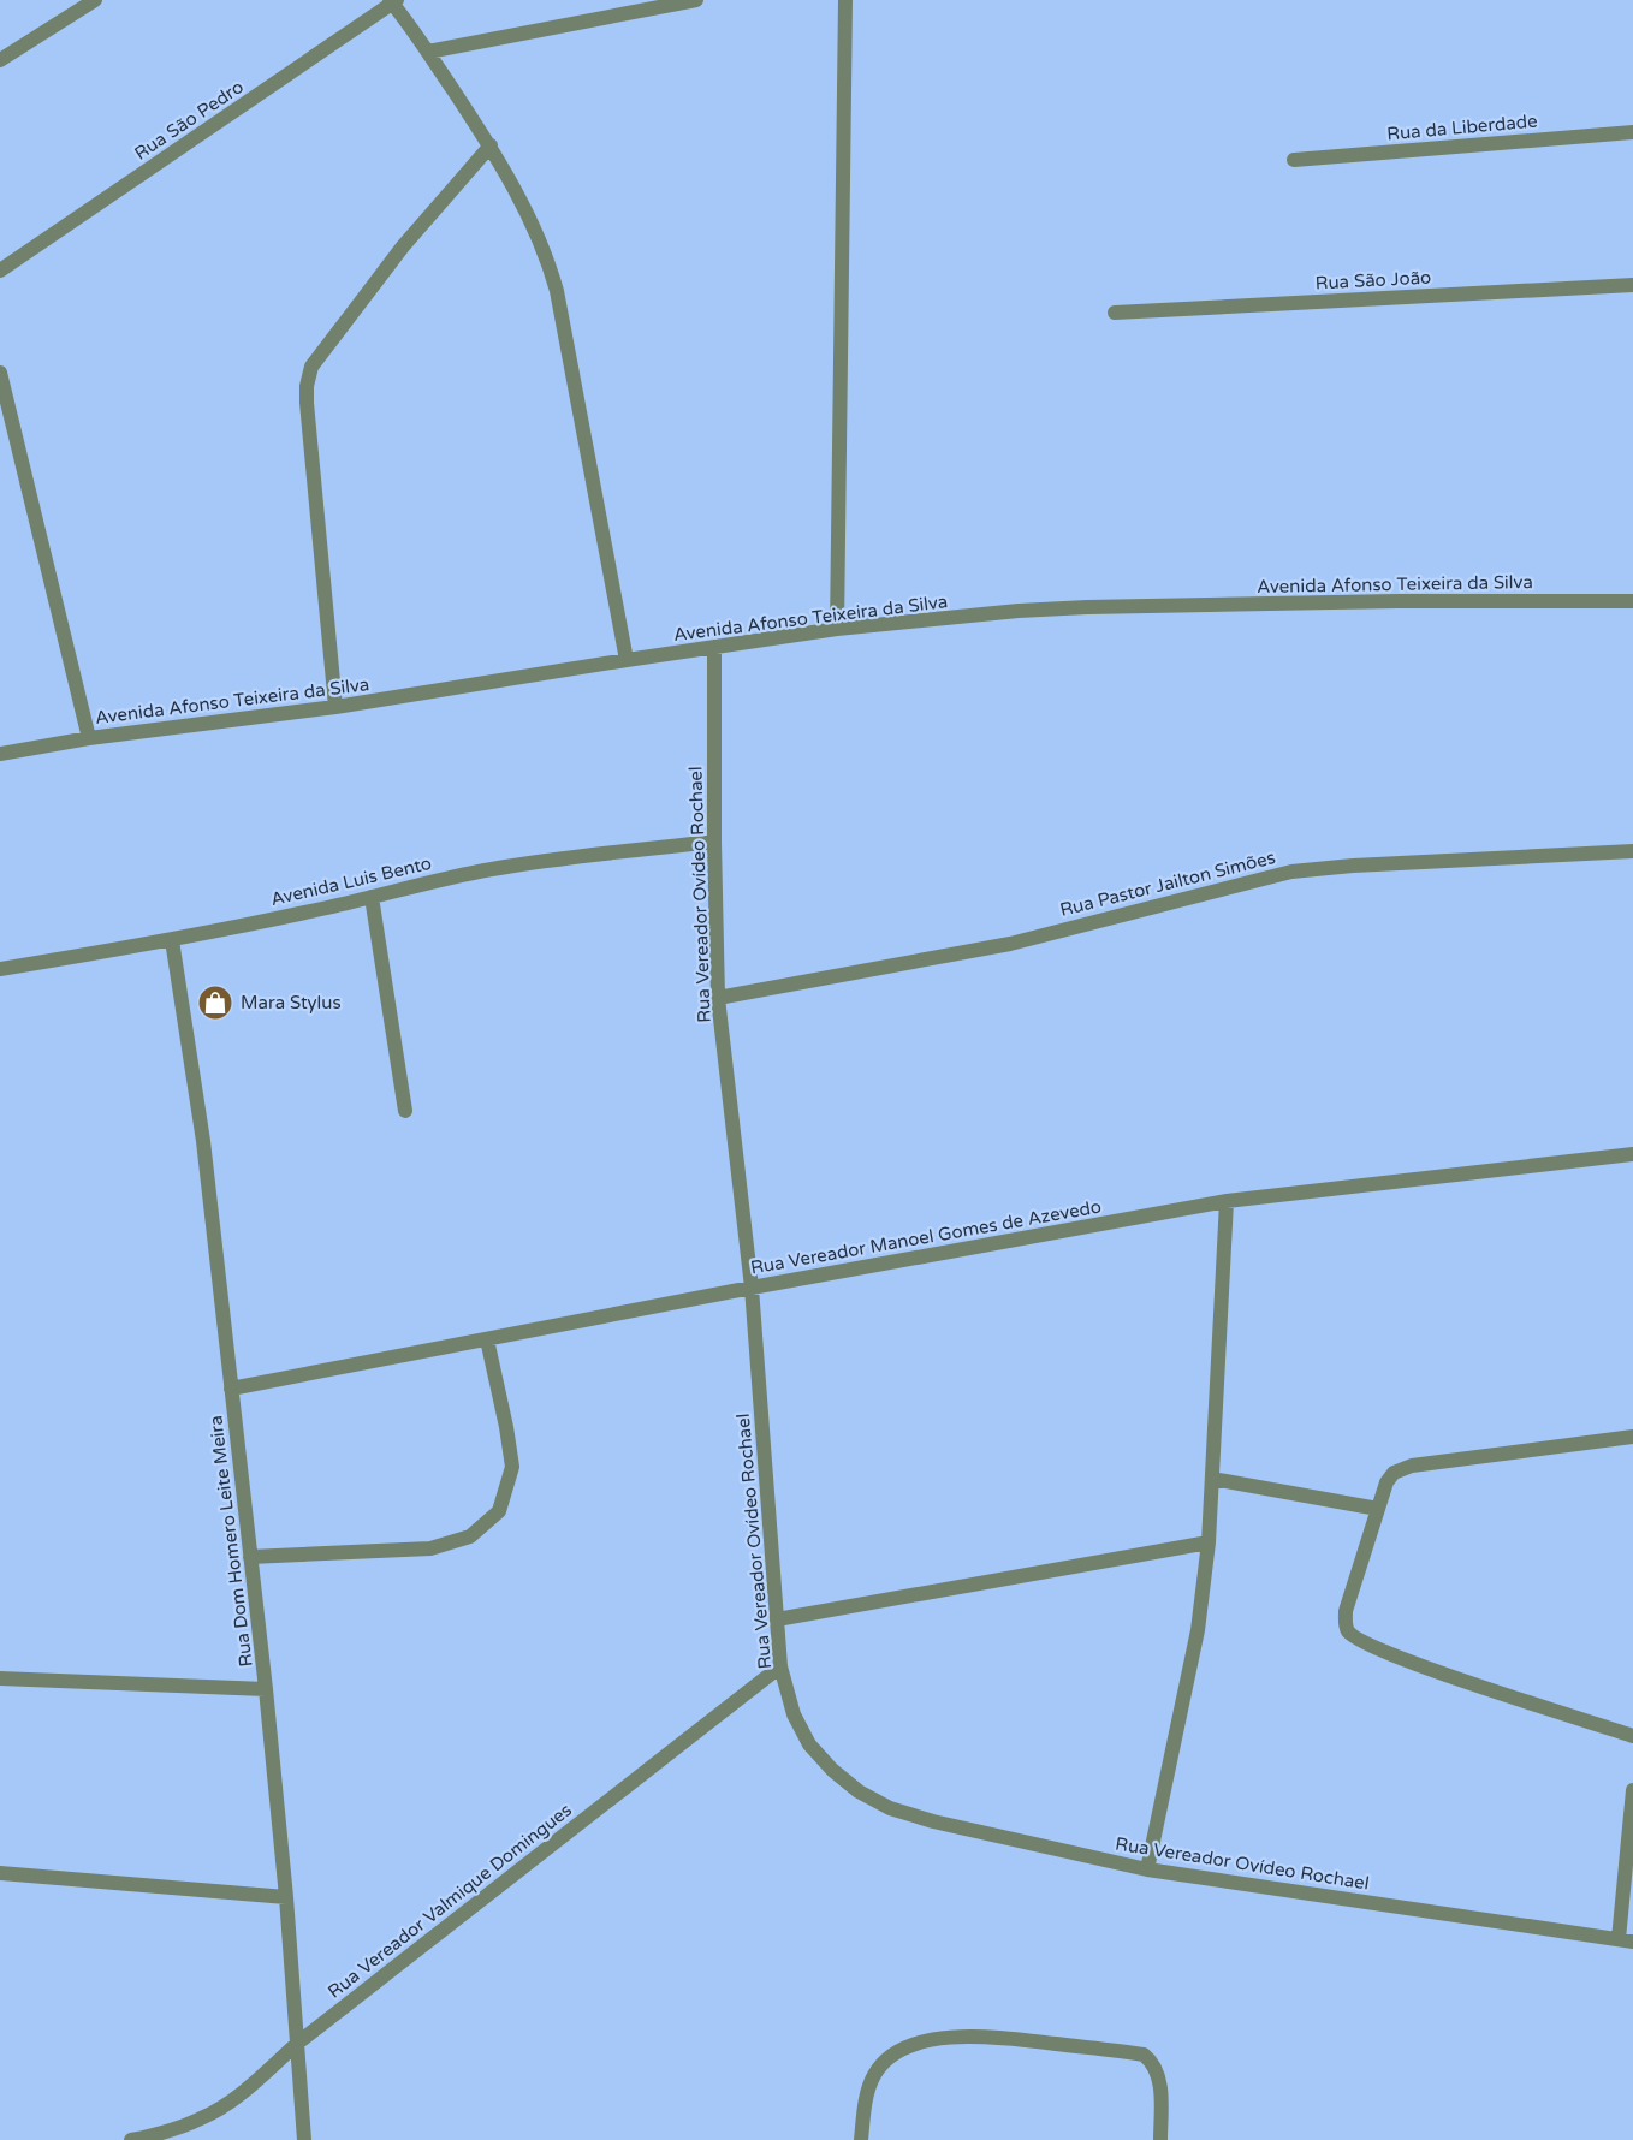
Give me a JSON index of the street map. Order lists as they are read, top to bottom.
{
  "streets": {
    "street": [
      "Rua São Pedro",
      "Rua da Liberdade",
      "Rua São João",
      "Avenida Afonso Teixeira da Silva",
      "Avenida Luis Bento",
      "Rua Pastor Jailton Simões",
      "Rua Vereador Ovídeo Rochael",
      "Rua Vereador Manoel Gomes de Azevedo",
      "Rua Dom Homero Leite Meira",
      "Rua Vereador Valmique Domingues"
    ]
  },
  "crossings": [
    ["Avenida Afonso Teixeira da Silva", "Rua Vereador Ovídeo Rochael"],
    ["Avenida Luis Bento", "Rua Vereador Ovídeo Rochael"],
    ["Avenida Luis Bento", "Rua Dom Homero Leite Meira"],
    ["Rua Pastor Jailton Simões", "Rua Vereador Ovídeo Rochael"],
    ["Rua Vereador Ovídeo Rochael", "Rua Vereador Manoel Gomes de Azevedo"],
    ["Rua Vereador Ovídeo Rochael", "Rua Vereador Valmique Domingues"],
    ["Rua Vereador Manoel Gomes de Azevedo", "Rua Dom Homero Leite Meira"],
    ["Rua Dom Homero Leite Meira", "Rua Vereador Valmique Domingues"]
  ],
  "places": {
    "shop": ["Mara Stylus"]
  }
}
